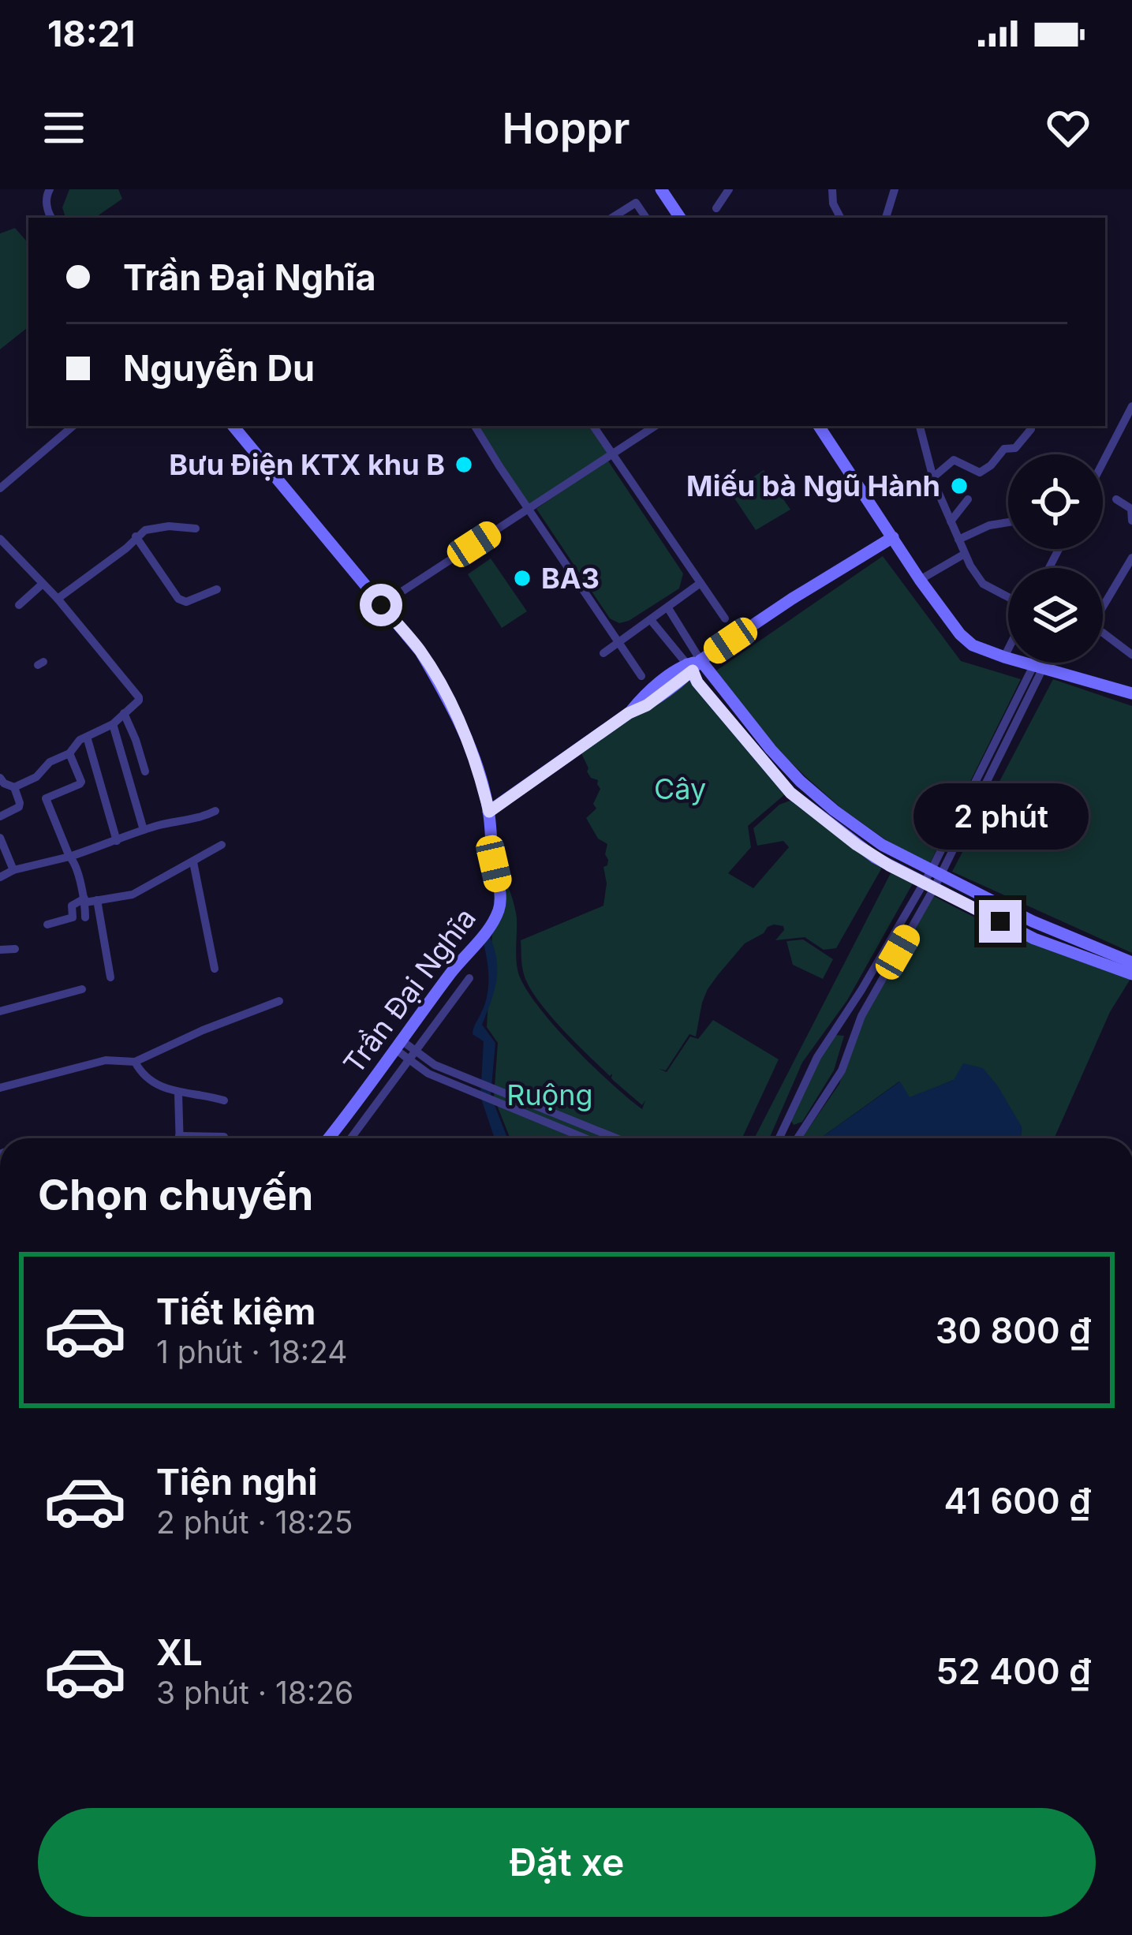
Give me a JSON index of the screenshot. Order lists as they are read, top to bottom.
{
  "streets": {
    "street": ["Trần Đại Nghĩa"]
  },
  "parks": ["Cây", "Ruộng"],
  "places": ["Bưu Điện KTX khu B", "Miếu bà Ngũ Hành", "BA3"],
  "page": {
    "status": "18:21",
    "header": "Hoppr",
    "banner": ["Trần Đại Nghĩa", "Nguyễn Du"],
    "bubble": "2 phút",
    "heading": "Chọn chuyến",
    "list": [
      {
        "name": "Tiết kiệm",
        "note": "1 phút · 18:24",
        "value": "30 800 ₫"
      },
      {
        "name": "Tiện nghi",
        "note": "2 phút · 18:25",
        "value": "41 600 ₫"
      },
      {
        "name": "XL",
        "note": "3 phút · 18:26",
        "value": "52 400 ₫"
      }
    ],
    "buttons": "Đặt xe"
  }
}
